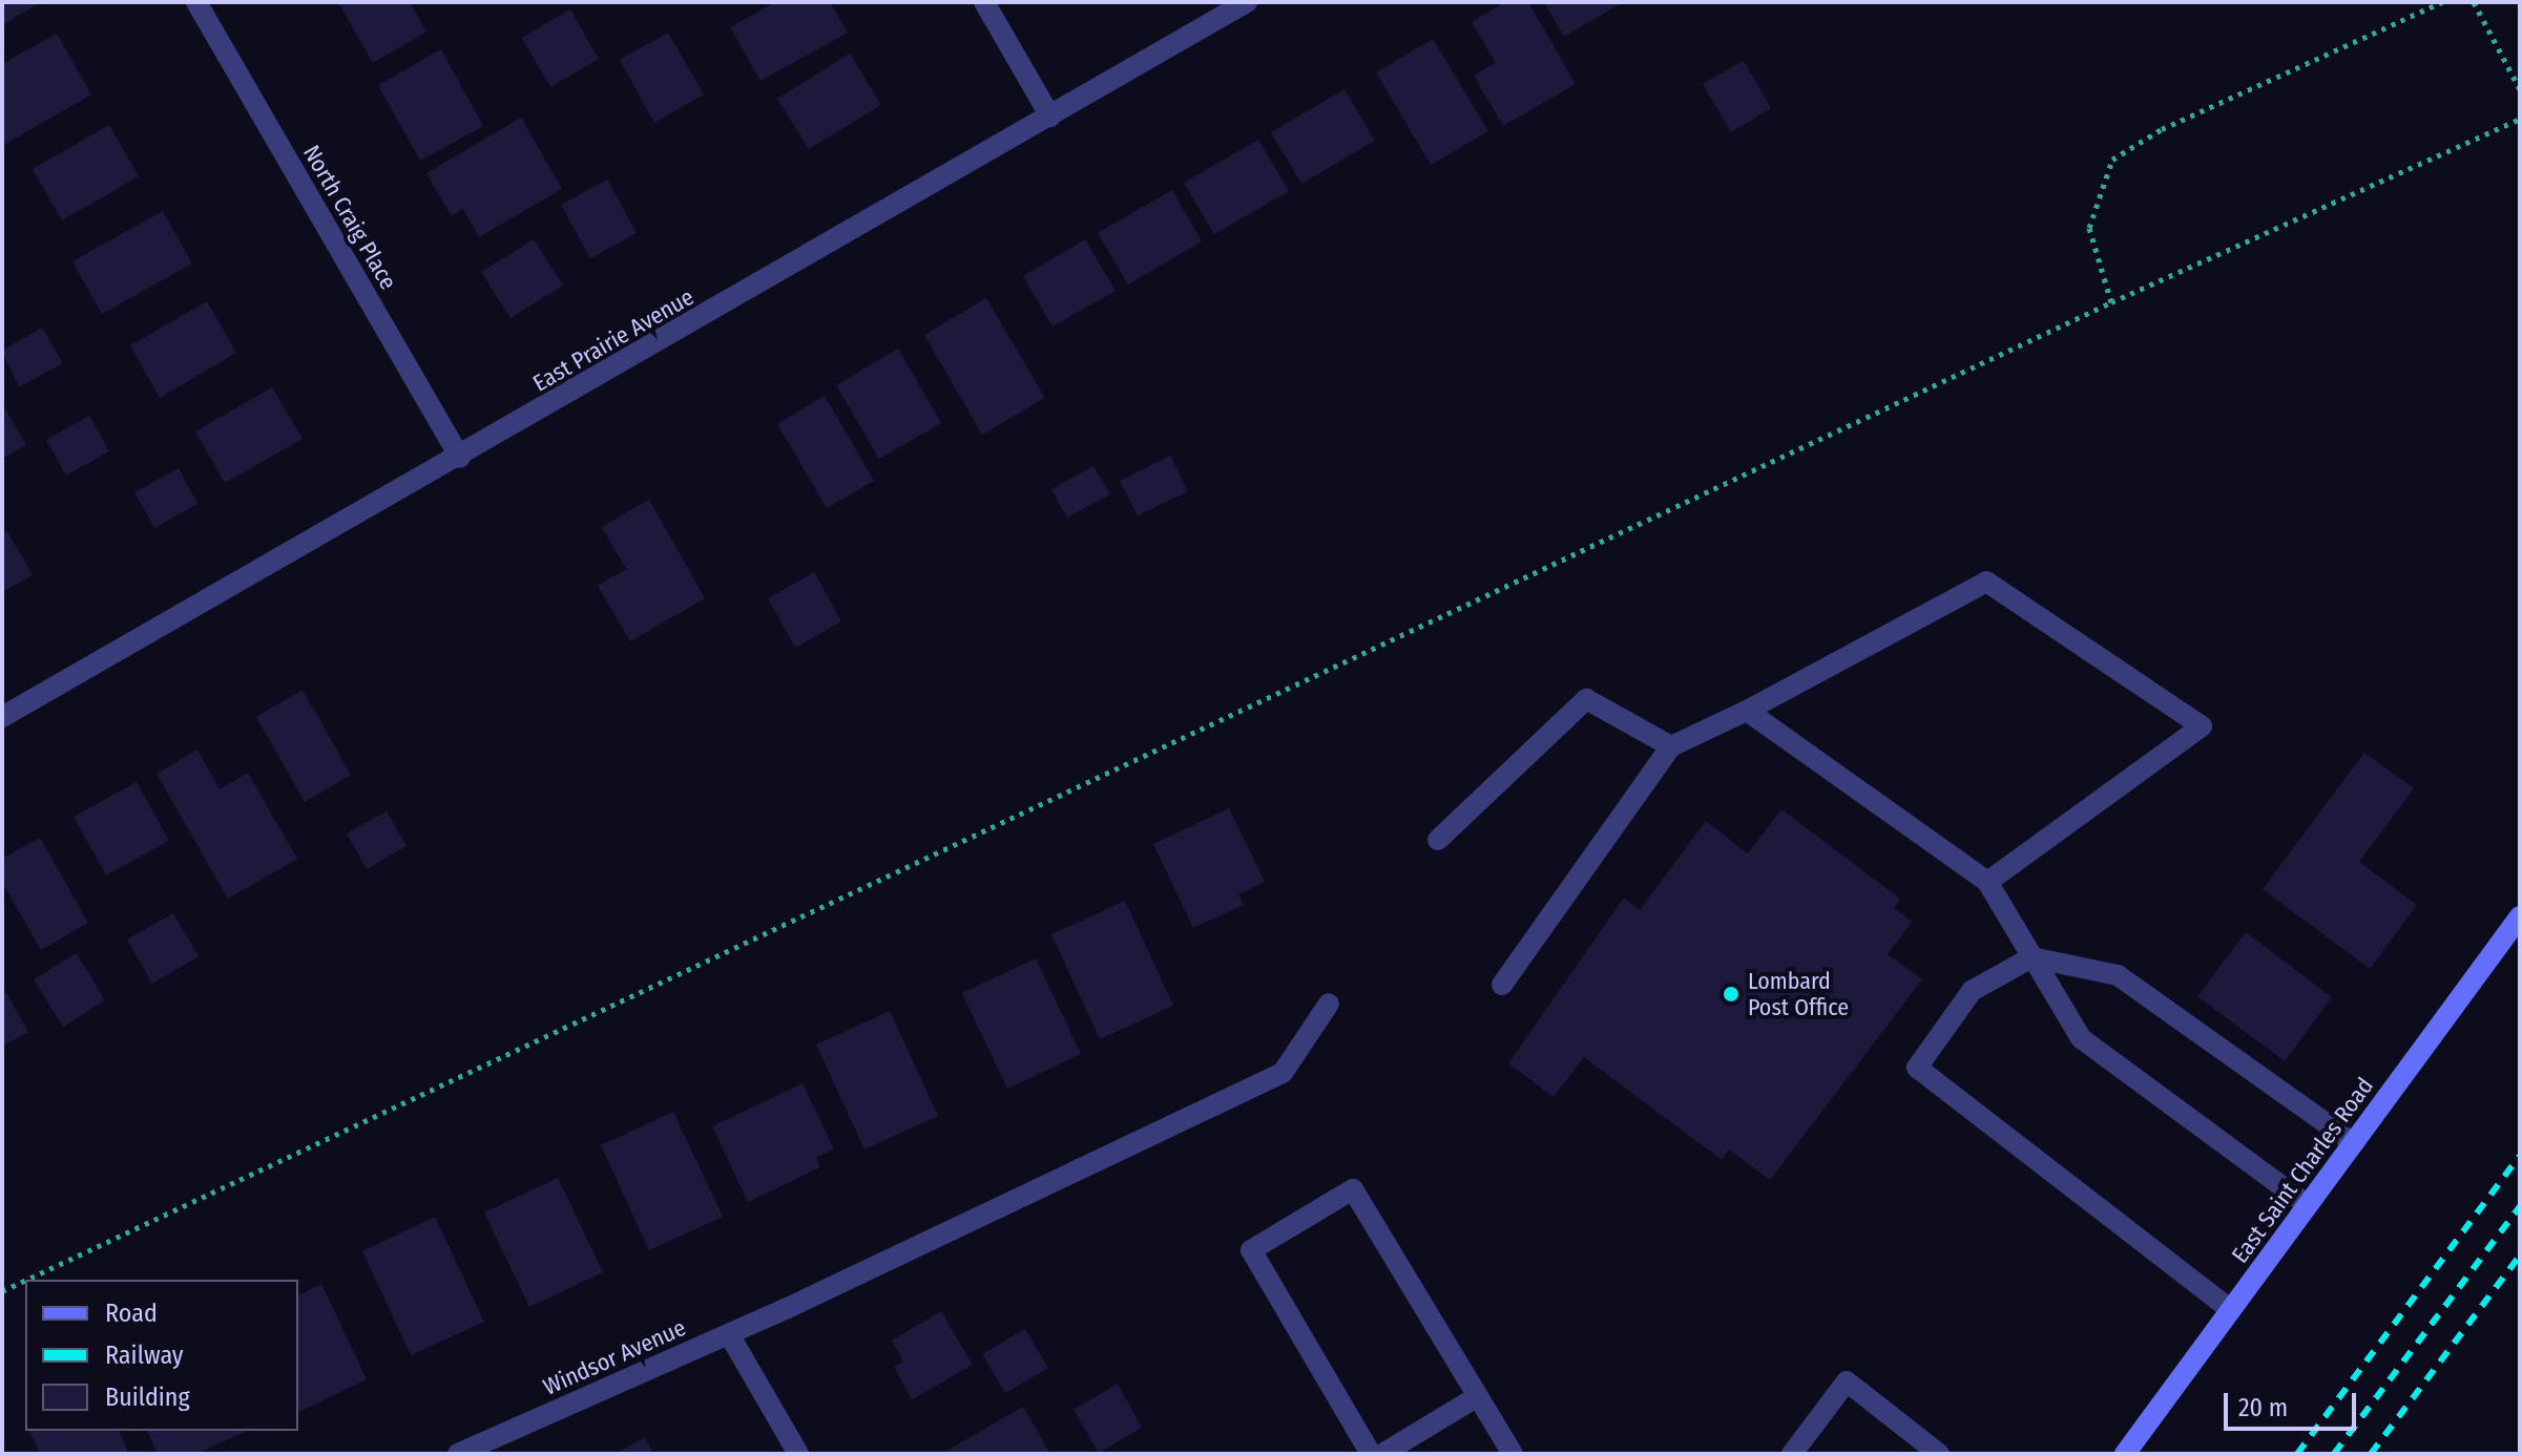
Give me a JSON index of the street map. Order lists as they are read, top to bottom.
{
  "streets": {
    "main road": ["East Saint Charles Road"],
    "street": ["North Craig Place", "East Prairie Avenue", "Windsor Avenue"]
  },
  "crossings": [
    ["North Craig Place", "East Prairie Avenue"]
  ],
  "places": ["Lombard Post Office"],
  "legend": ["Road", "Railway", "Building"],
  "scale_bar": "20 m"
}
